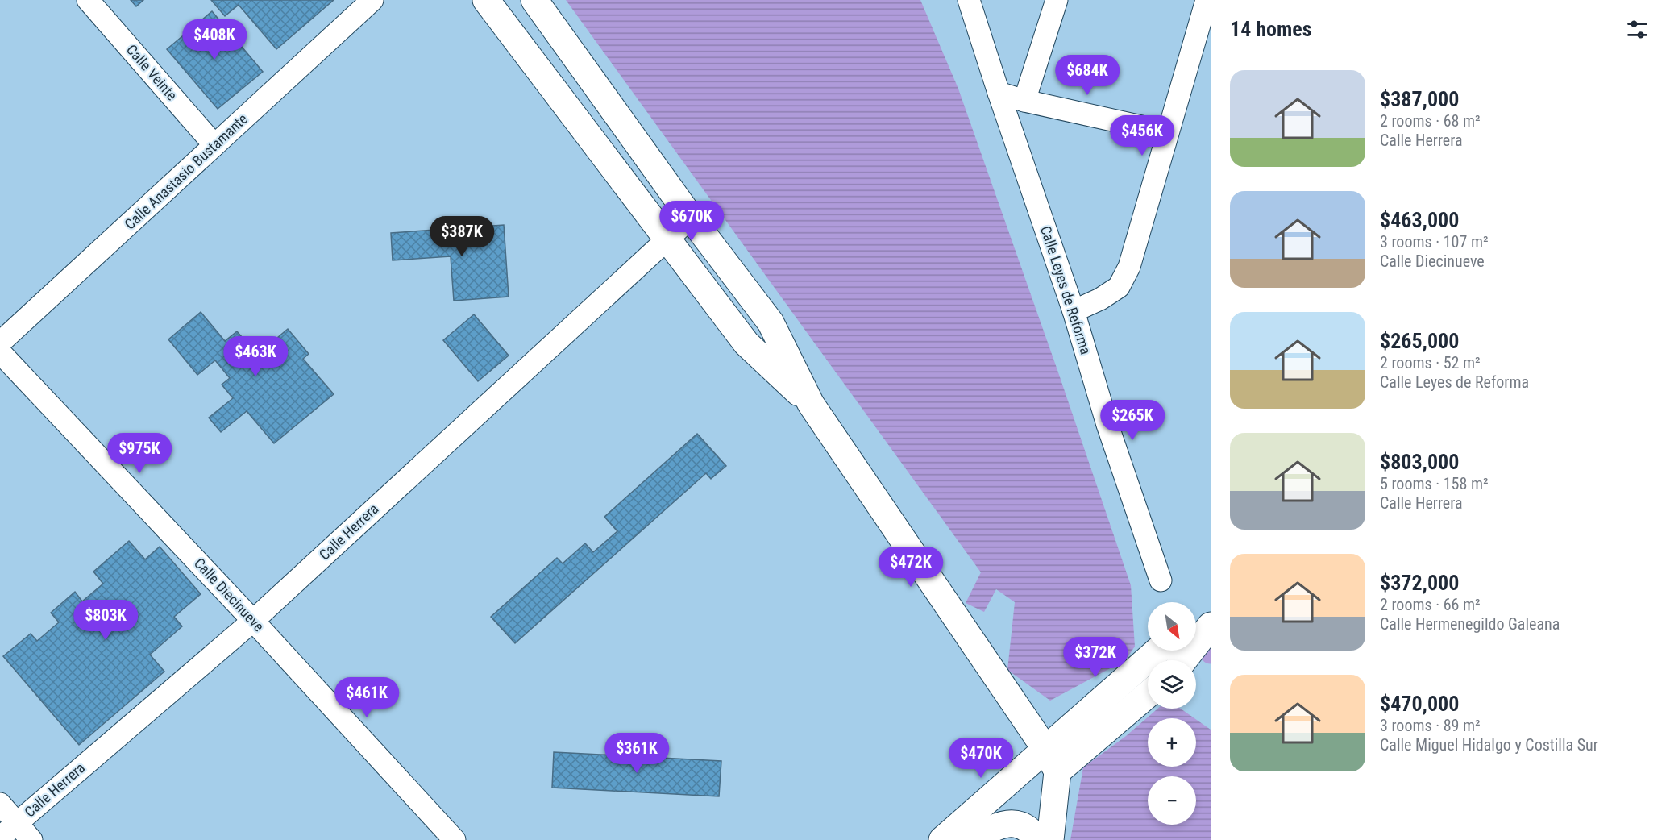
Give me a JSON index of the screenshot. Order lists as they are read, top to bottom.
{
  "streets": {
    "street": [
      "Calle Veinte",
      "Calle Anastasio Bustamante",
      "Calle Leyes de Reforma",
      "Calle Herrera",
      "Calle Diecinueve"
    ]
  },
  "crossings": [
    ["Calle Veinte", "Calle Anastasio Bustamante"],
    ["Calle Herrera", "Calle Diecinueve"]
  ],
  "north": "bottom right",
  "page": {
    "heading": "14 homes",
    "price": [
      "$408K",
      "$684K",
      "$456K",
      "$670K",
      "$387K",
      "$463K",
      "$265K",
      "$975K",
      "$472K",
      "$803K",
      "$372K",
      "$461K",
      "$361K",
      "$470K"
    ],
    "list": [
      {
        "name": "$387,000",
        "note": "2 rooms · 68 m² · Calle Herrera"
      },
      {
        "name": "$463,000",
        "note": "3 rooms · 107 m² · Calle Diecinueve"
      },
      {
        "name": "$265,000",
        "note": "2 rooms · 52 m² · Calle Leyes de Reforma"
      },
      {
        "name": "$803,000",
        "note": "5 rooms · 158 m² · Calle Herrera"
      },
      {
        "name": "$372,000",
        "note": "2 rooms · 66 m² · Calle Hermenegildo Galeana"
      },
      {
        "name": "$470,000",
        "note": "3 rooms · 89 m² · Calle Miguel Hidalgo y Costilla Sur"
      }
    ],
    "map_buttons": ["+", "−"]
  }
}
